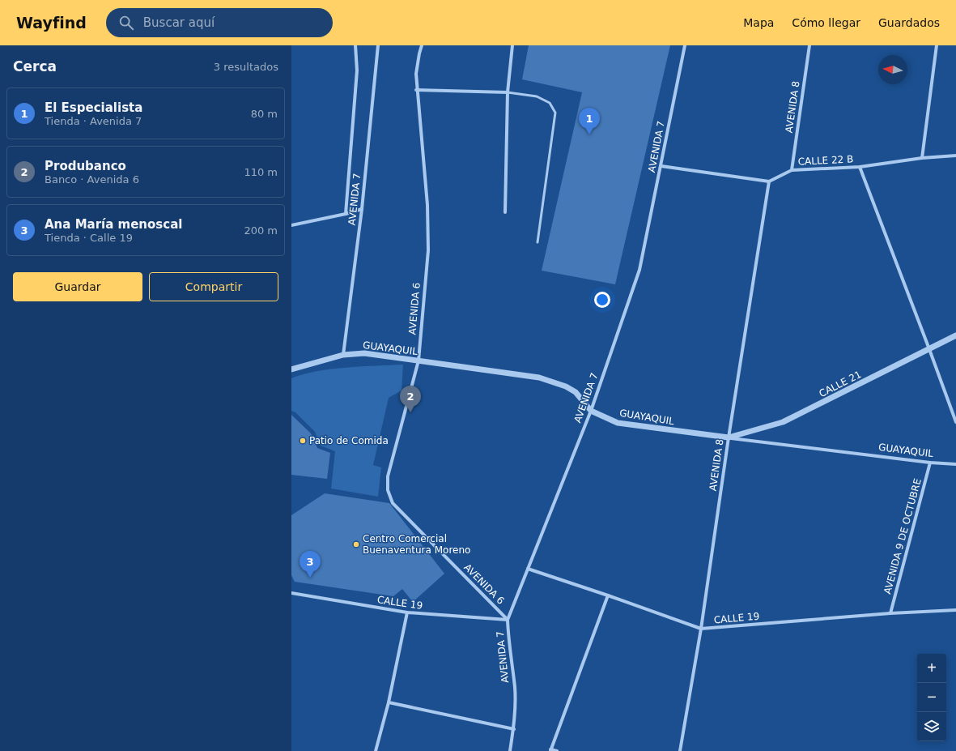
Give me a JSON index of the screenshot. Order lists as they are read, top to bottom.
{
  "streets": {
    "street": [
      "AVENIDA 8",
      "AVENIDA 7",
      "CALLE 22 B",
      "AVENIDA 6",
      "GUAYAQUIL",
      "CALLE 21",
      "AVENIDA 9 DE OCTUBRE",
      "CALLE 19"
    ]
  },
  "crossings": [
    ["AVENIDA 8", "CALLE 22 B"],
    ["AVENIDA 8", "GUAYAQUIL"],
    ["AVENIDA 8", "CALLE 21"],
    ["AVENIDA 8", "CALLE 19"],
    ["AVENIDA 7", "AVENIDA 6"],
    ["AVENIDA 7", "GUAYAQUIL"],
    ["AVENIDA 7", "CALLE 19"],
    ["AVENIDA 6", "GUAYAQUIL"],
    ["AVENIDA 6", "CALLE 19"],
    ["GUAYAQUIL", "CALLE 21"],
    ["GUAYAQUIL", "AVENIDA 9 DE OCTUBRE"],
    ["AVENIDA 9 DE OCTUBRE", "CALLE 19"]
  ],
  "places": ["Patio de Comida", "Centro Comercial Buenaventura Moreno"],
  "north": "left",
  "page": {
    "header": "Wayfind",
    "search": "Buscar aquí",
    "nav": ["Mapa", "Cómo llegar", "Guardados"],
    "heading": ["Cerca", "3 resultados"],
    "list": [
      {
        "mark": "1",
        "name": "El Especialista",
        "note": "Tienda · Avenida 7",
        "value": "80 m"
      },
      {
        "mark": "2",
        "name": "Produbanco",
        "note": "Banco · Avenida 6",
        "value": "110 m"
      },
      {
        "mark": "3",
        "name": "Ana María menoscal",
        "note": "Tienda · Calle 19",
        "value": "200 m"
      }
    ],
    "pins": ["1", "2", "3"],
    "buttons": ["Guardar", "Compartir"],
    "map_buttons": ["+", "−"]
  }
}
